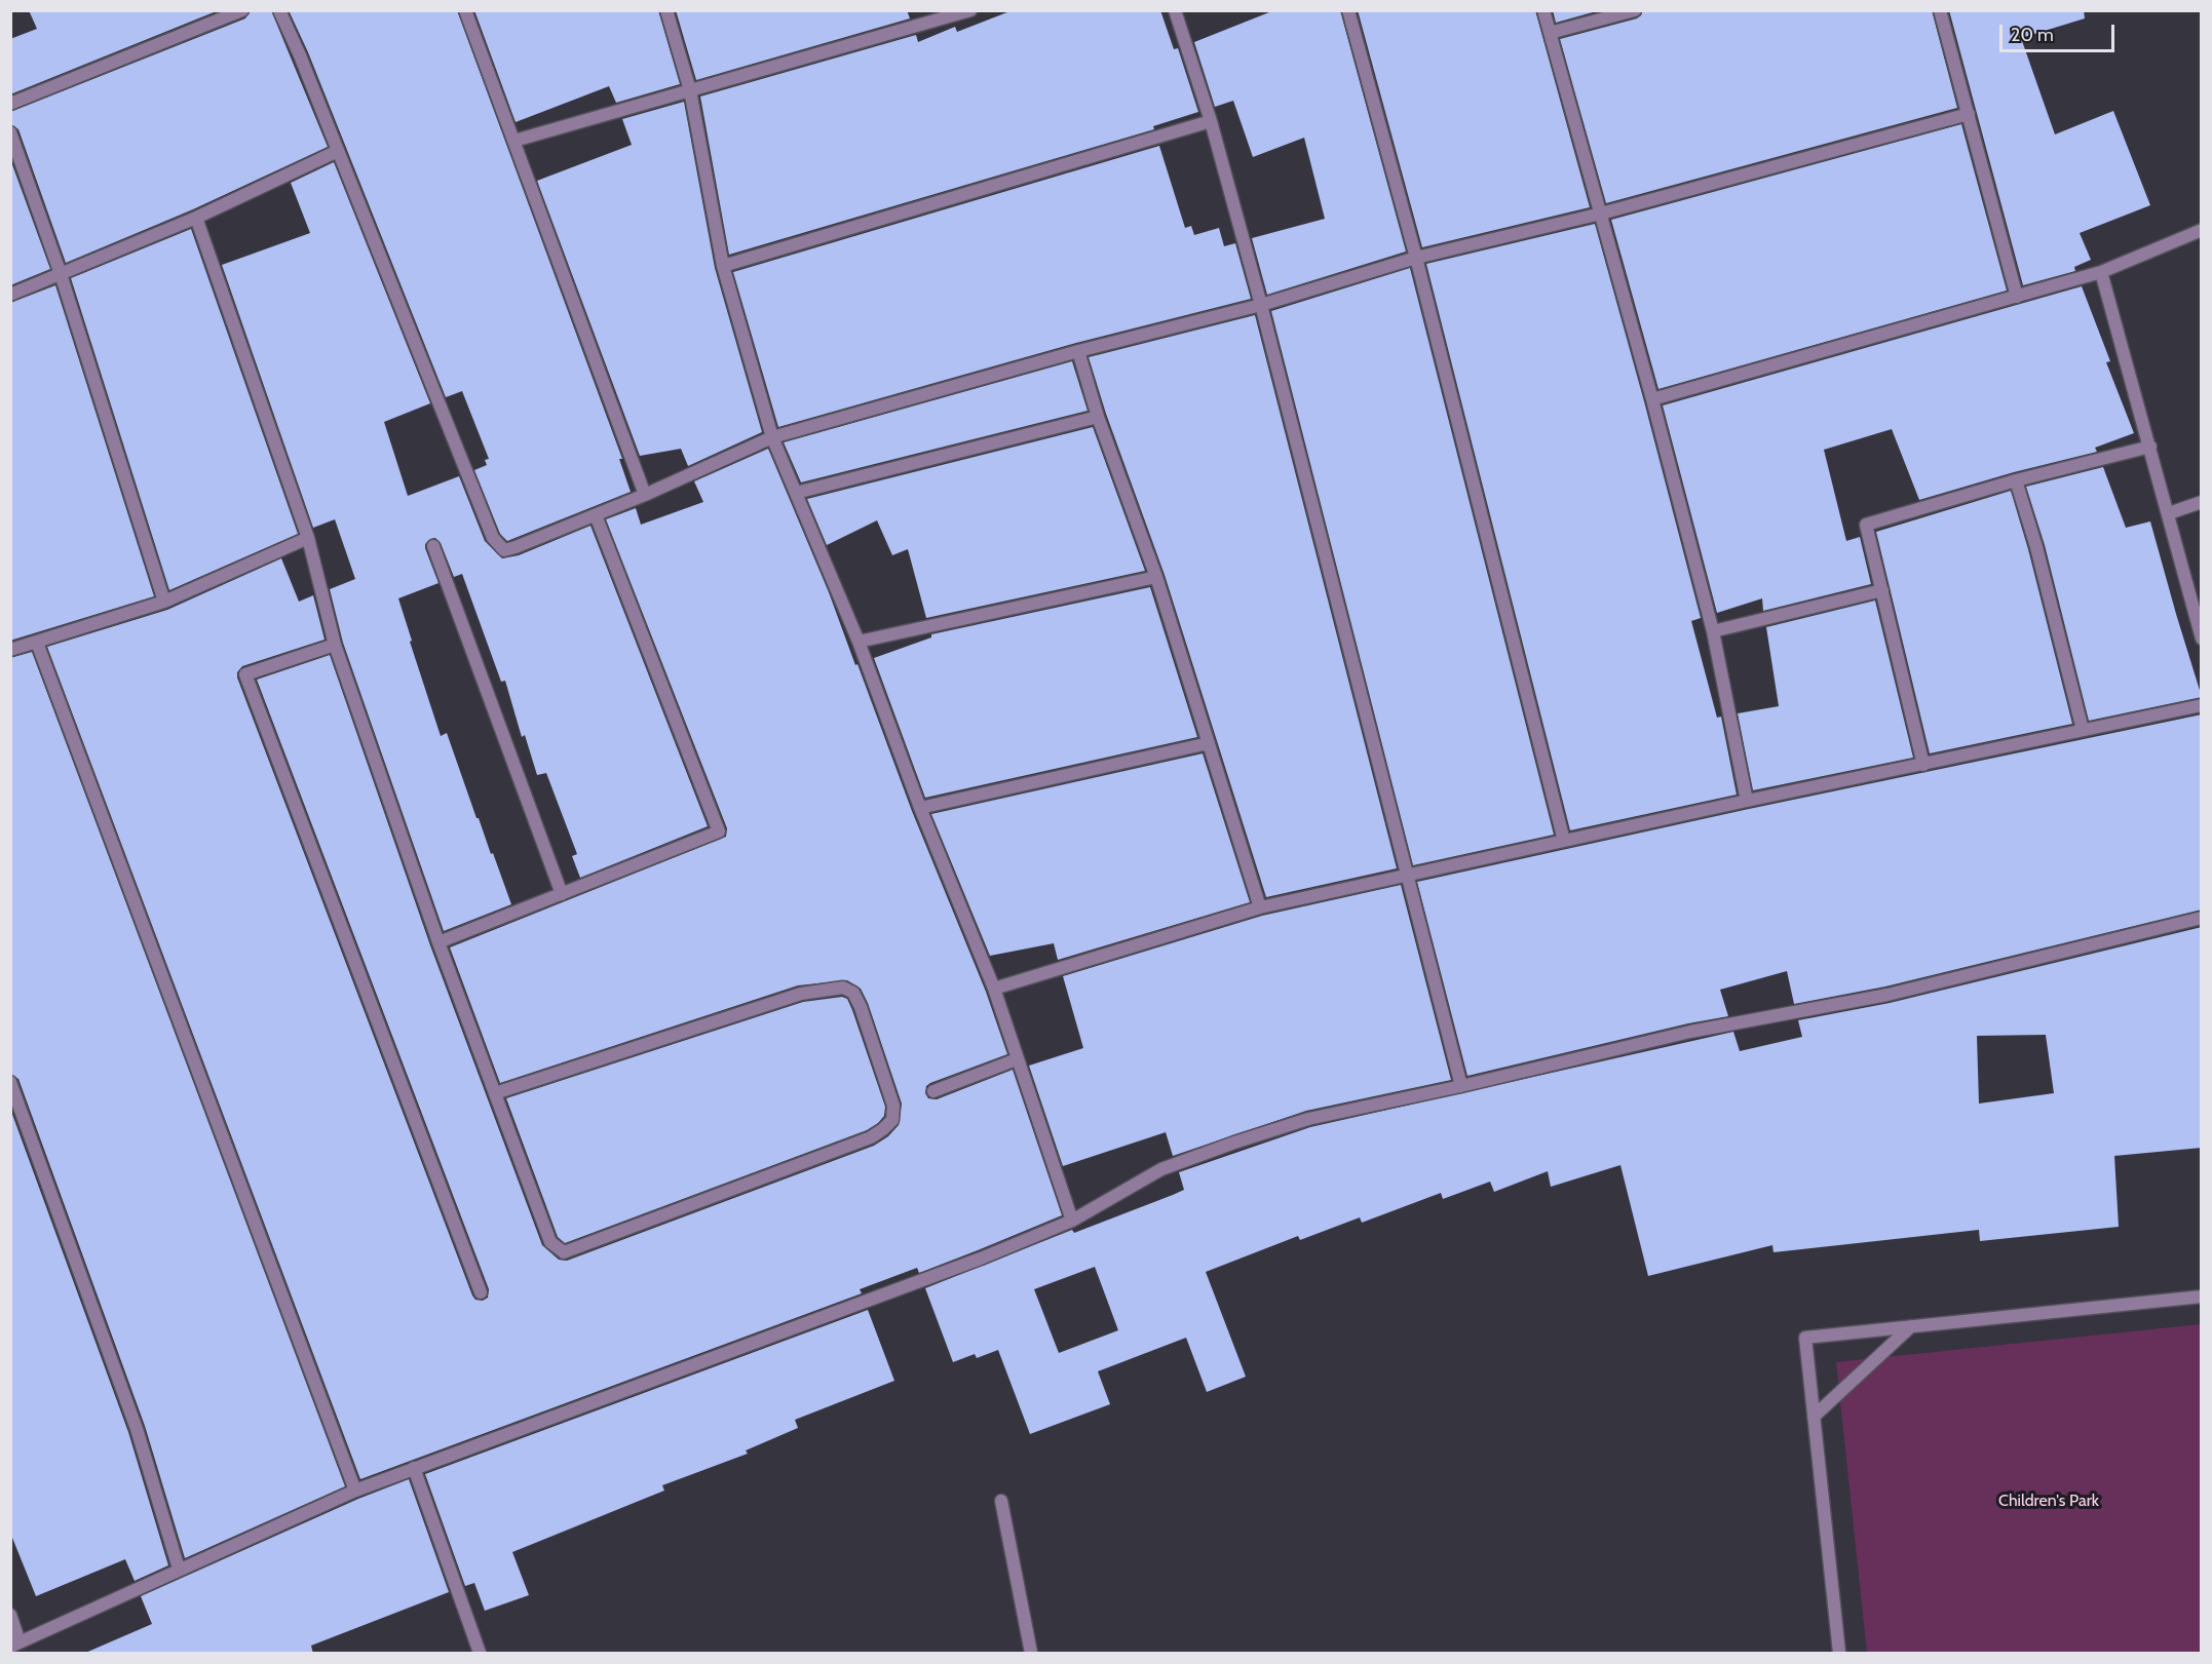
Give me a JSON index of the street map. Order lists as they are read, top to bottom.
{
  "parks": ["Children's Park"],
  "scale_bar": "20 m"
}
